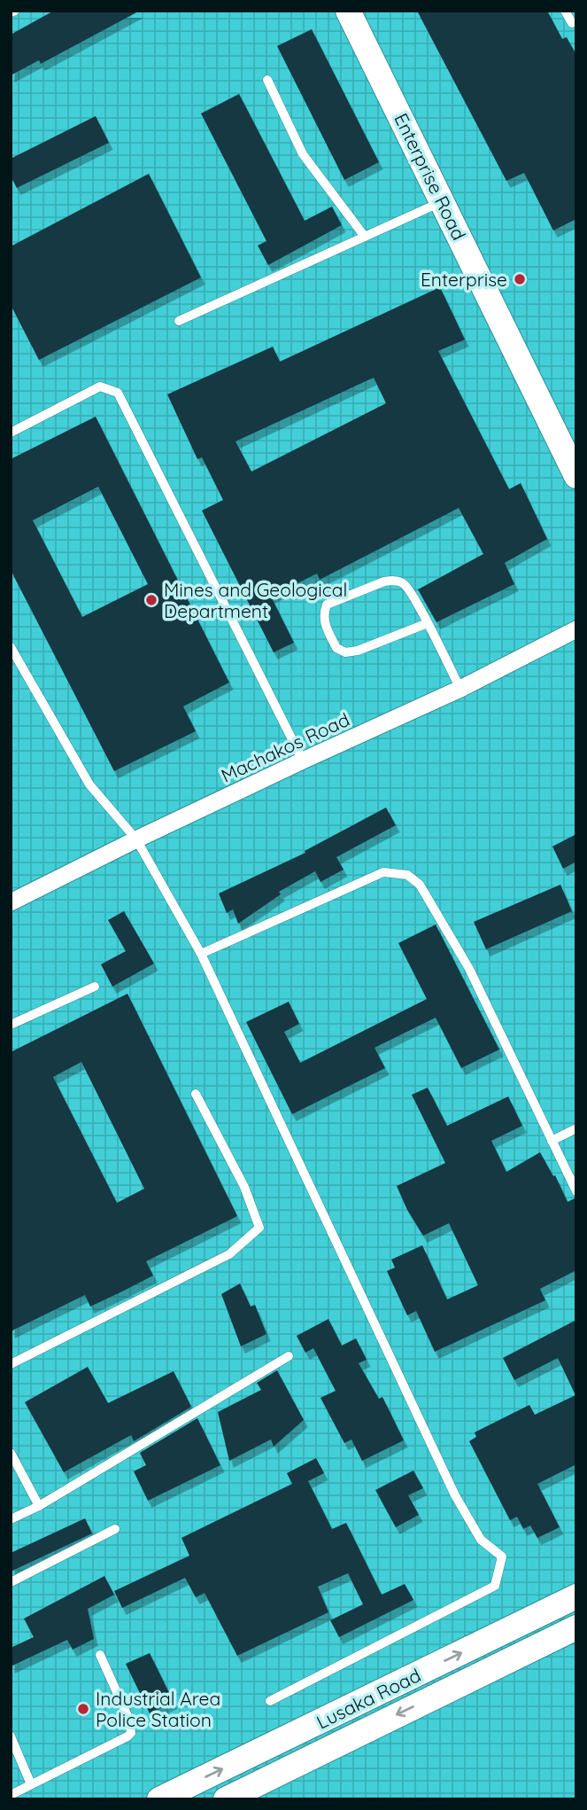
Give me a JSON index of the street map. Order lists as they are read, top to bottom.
{
  "streets": {
    "main road": ["Enterprise Road", "Lusaka Road"],
    "street": ["Machakos Road"]
  },
  "places": ["Enterprise", "Mines and Geological Department", "Industrial Area Police Station"]
}
